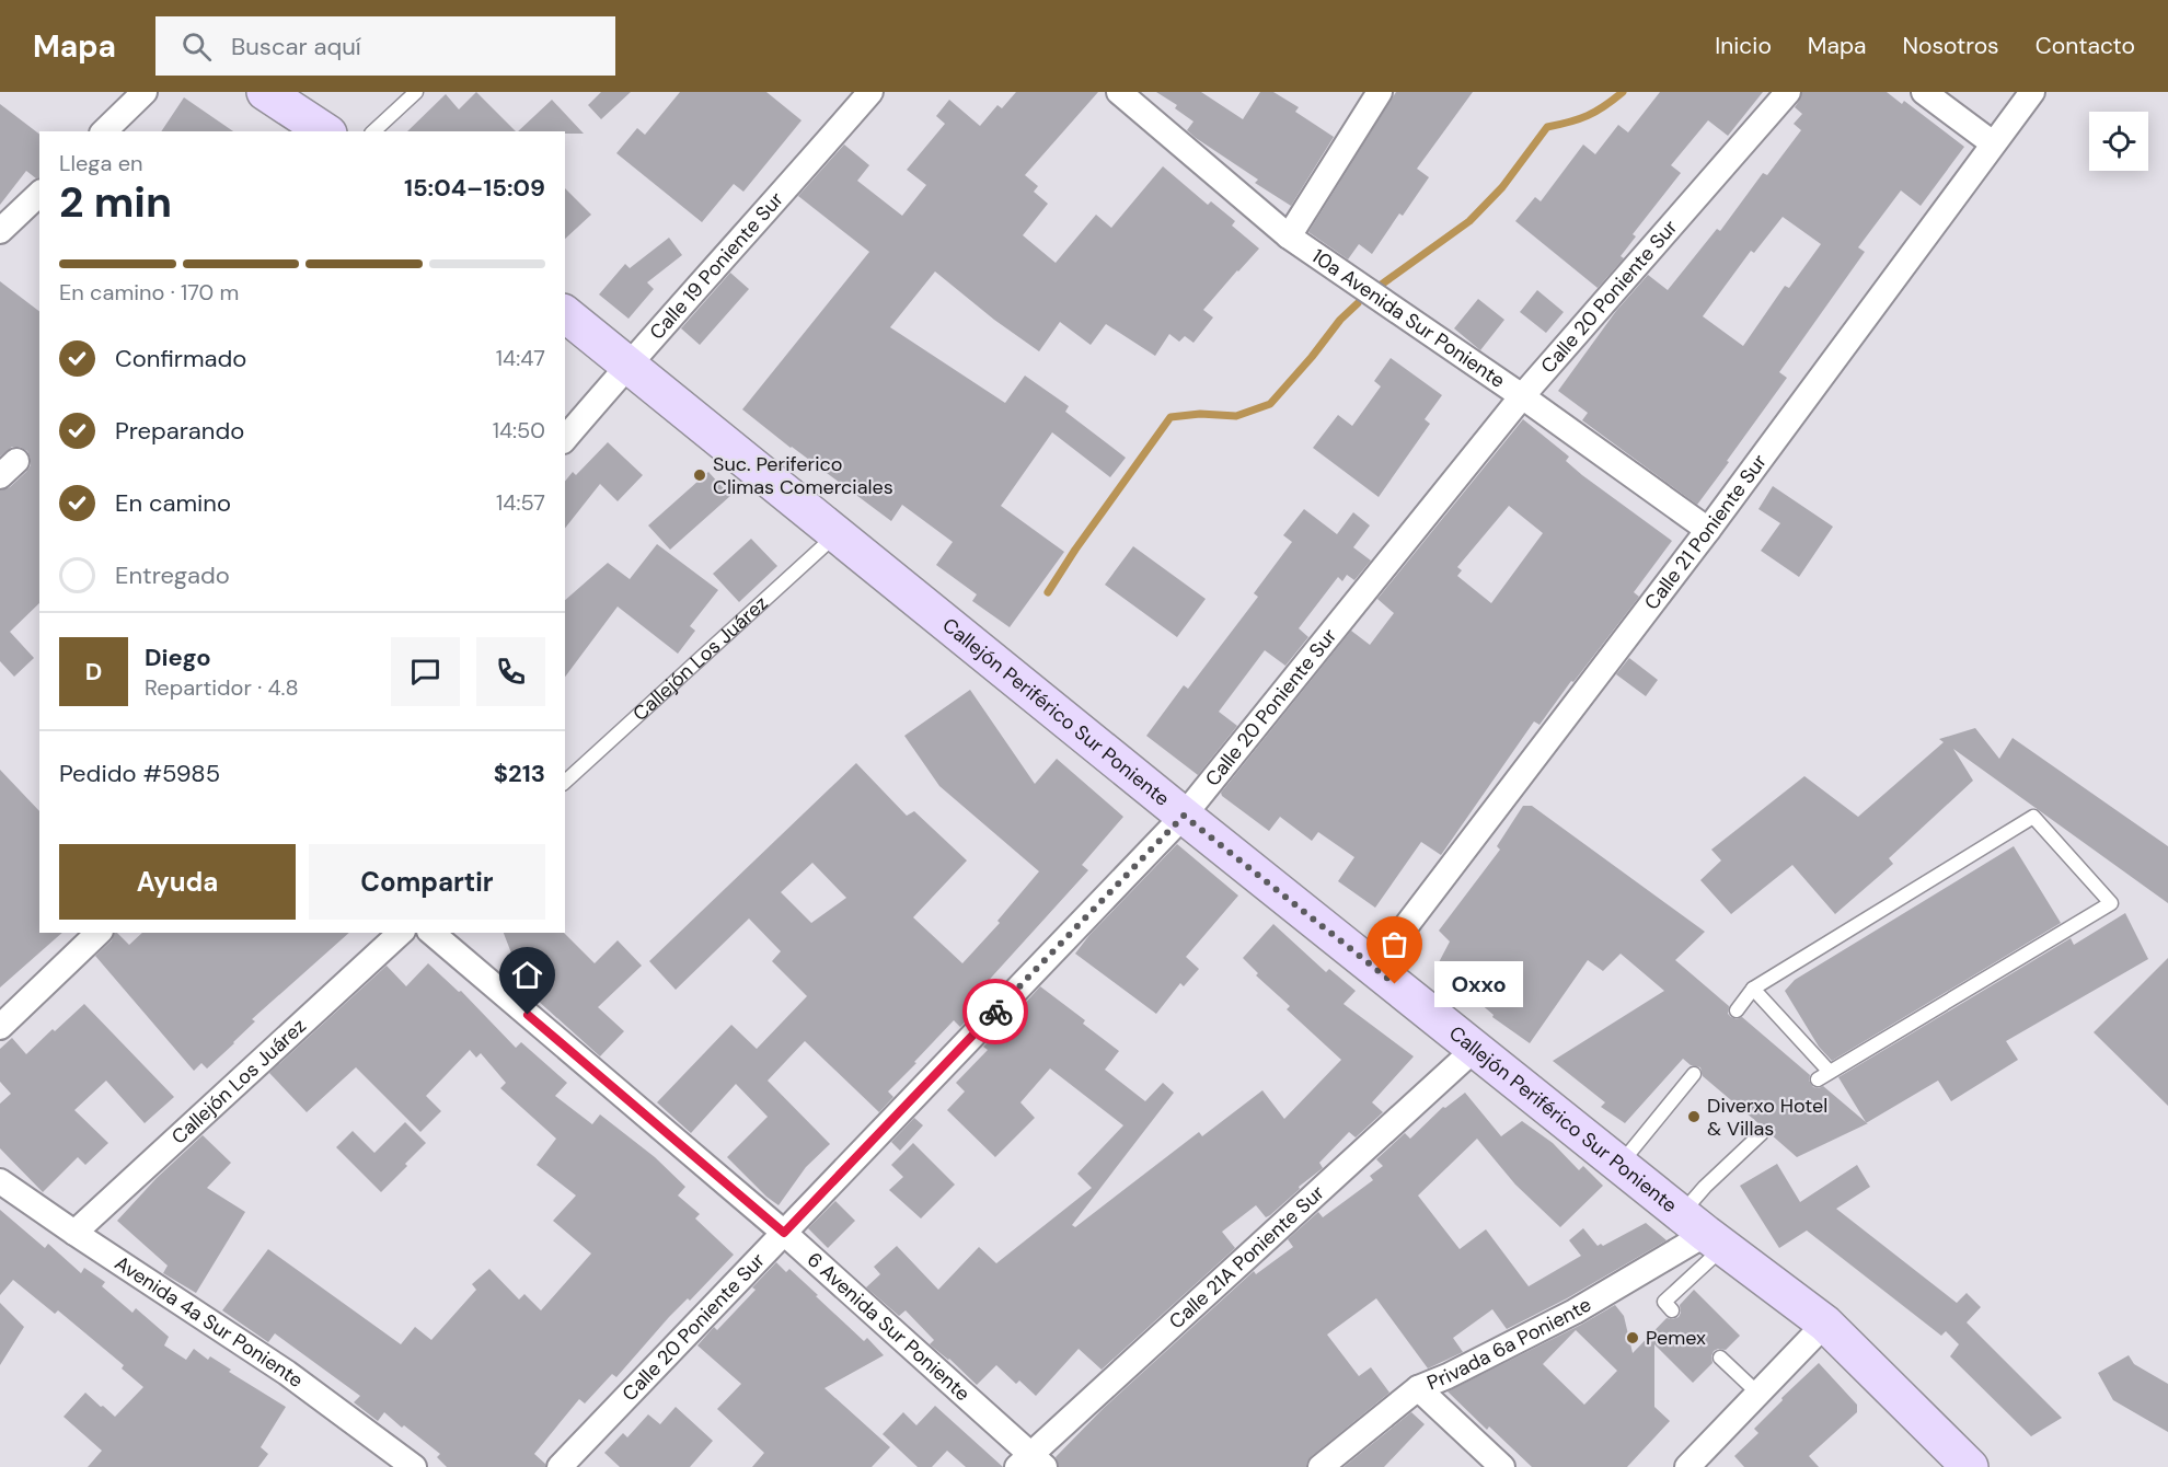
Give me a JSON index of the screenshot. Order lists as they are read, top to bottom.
{
  "streets": {
    "main road": ["Callejón Periférico Sur Poniente"],
    "street": [
      "Calle 19 Poniente Sur",
      "Calle 20 Poniente Sur",
      "10a Avenida Sur Poniente",
      "Calle 21 Poniente Sur",
      "Callejón Los Juárez",
      "Calle 21A Poniente Sur",
      "Avenida 4a Sur Poniente",
      "6 Avenida Sur Poniente",
      "Privada 6a Poniente"
    ]
  },
  "crossings": [
    ["Calle 19 Poniente Sur", "Callejón Periférico Sur Poniente"],
    ["Calle 20 Poniente Sur", "10a Avenida Sur Poniente"],
    ["Calle 20 Poniente Sur", "Callejón Periférico Sur Poniente"],
    ["Calle 20 Poniente Sur", "6 Avenida Sur Poniente"],
    ["10a Avenida Sur Poniente", "Calle 21 Poniente Sur"],
    ["Calle 21 Poniente Sur", "Callejón Periférico Sur Poniente"],
    ["Callejón Los Juárez", "Callejón Periférico Sur Poniente"],
    ["Callejón Los Juárez", "Avenida 4a Sur Poniente"],
    ["Callejón Periférico Sur Poniente", "Calle 21A Poniente Sur"],
    ["Callejón Periférico Sur Poniente", "Privada 6a Poniente"],
    ["Calle 21A Poniente Sur", "6 Avenida Sur Poniente"]
  ],
  "places": [
    "Suc. Periferico Climas Comerciales",
    "Oxxo",
    "Diverxo Hotel & Villas",
    "Pemex"
  ],
  "page": {
    "header": "Mapa",
    "search": "Buscar aquí",
    "nav": [
      "Inicio",
      "Mapa",
      "Nosotros",
      "Contacto"
    ],
    "heading": ["2 min", "Llega en", "15:04–15:09"],
    "panel": [
      "Diego",
      "Repartidor · 4.8",
      "Pedido #5985",
      "$213"
    ],
    "bar": "En camino · 170 m",
    "list": [
      ["Confirmado", "14:47"],
      ["Preparando", "14:50"],
      ["En camino", "14:57"],
      "Entregado"
    ],
    "round": "D",
    "buttons": ["Ayuda", "Compartir"],
    "bubble": "Oxxo"
  }
}
